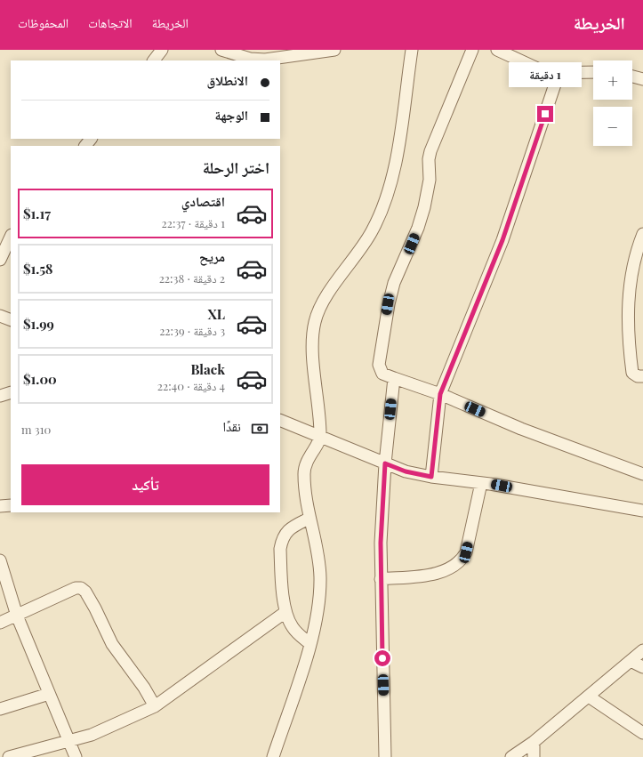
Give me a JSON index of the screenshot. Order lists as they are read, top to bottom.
{
  "page": {
    "header": "الخريطة",
    "nav": ["الخريطة", "الاتجاهات", "المحفوظات"],
    "map_buttons": ["+", "−"],
    "banner": ["الانطلاق", "الوجهة"],
    "bubble": "1 دقيقة",
    "heading": "اختر الرحلة",
    "list": [
      {
        "name": "اقتصادي",
        "note": "1 دقيقة · 22:37",
        "value": "$1.17"
      },
      {
        "name": "مريح",
        "note": "2 دقيقة · 22:38",
        "value": "$1.58"
      },
      {
        "name": "XL",
        "note": "3 دقيقة · 22:39",
        "value": "$1.99"
      },
      {
        "name": "Black",
        "note": "4 دقيقة · 22:40",
        "value": "$1.00"
      }
    ],
    "pay": ["نقدًا", "310 m"],
    "buttons": "تأكيد"
  }
}
